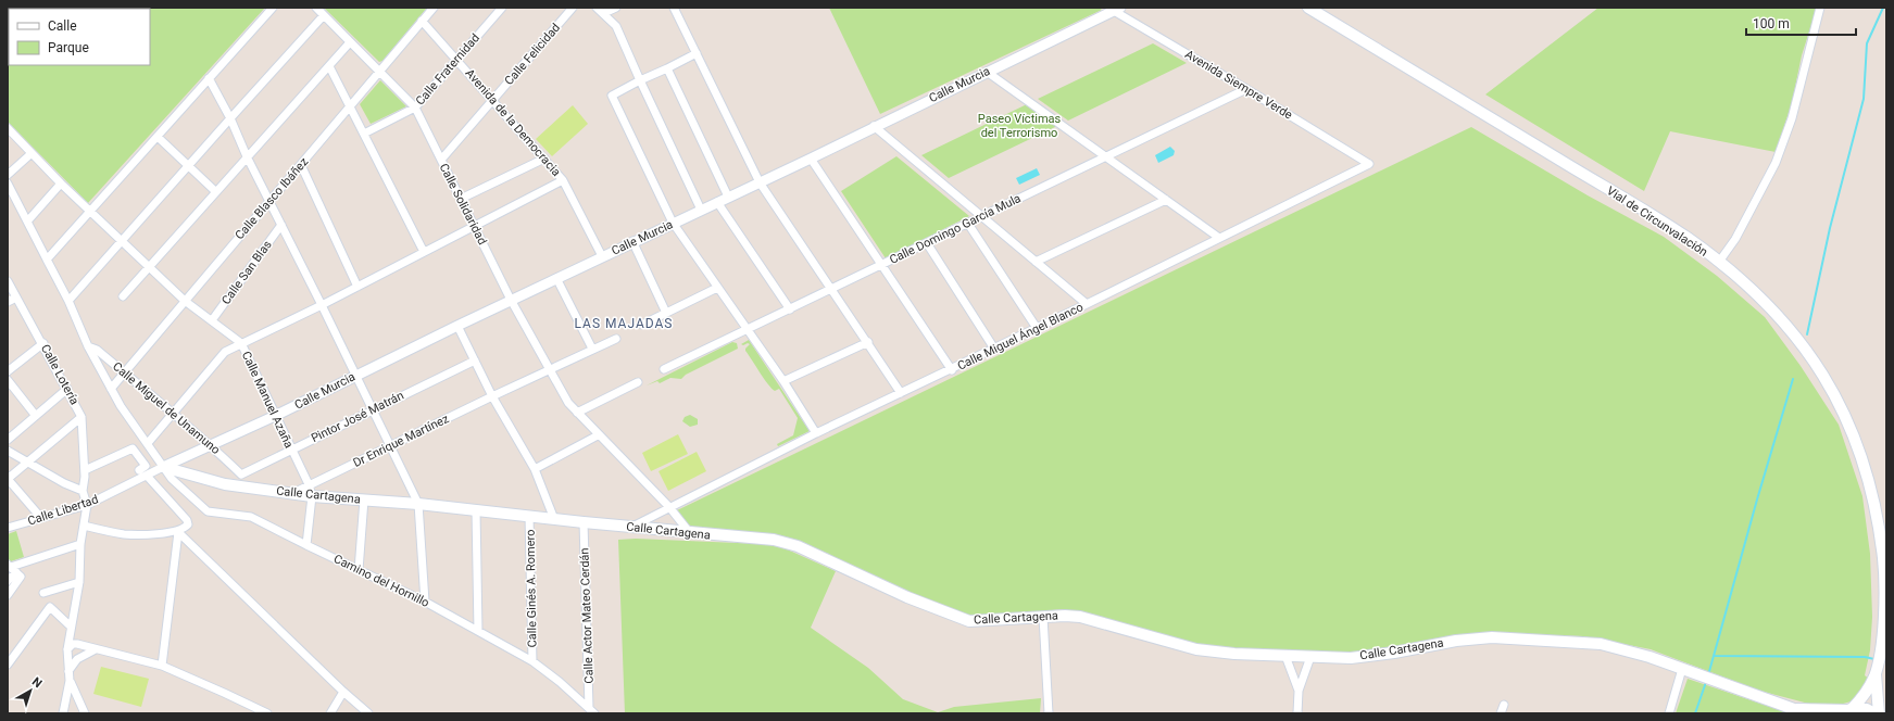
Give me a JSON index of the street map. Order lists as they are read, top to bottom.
{
  "streets": {
    "main road": ["Vial de Circunvalación", "Calle Cartagena"],
    "street": [
      "Calle Felicidad",
      "Calle Fraternidad",
      "Calle Murcia",
      "Avenida Siempre Verde",
      "Avenida de la Democracia",
      "Calle Blasco Ibáñez",
      "Calle Solidaridad",
      "Calle Domingo García Mula",
      "Calle San Blas",
      "Calle Miguel Ángel Blanco",
      "Calle Lotería",
      "Calle Manuel Azaña",
      "Calle Miguel de Unamuno",
      "Pintor José Matrán",
      "Dr Enrique Martínez",
      "Calle Libertad",
      "Camino del Hornillo",
      "Calle Ginés A. Romero",
      "Calle Actor Mateo Cerdán"
    ]
  },
  "crossings": [
    ["Calle Felicidad", "Avenida de la Democracia"],
    ["Calle Felicidad", "Calle Solidaridad"],
    ["Calle Fraternidad", "Avenida de la Democracia"],
    ["Calle Fraternidad", "Calle Solidaridad"],
    ["Calle Murcia", "Avenida Siempre Verde"],
    ["Calle Murcia", "Avenida de la Democracia"],
    ["Calle Murcia", "Calle Solidaridad"],
    ["Calle Murcia", "Calle Manuel Azaña"],
    ["Calle Murcia", "Calle Miguel de Unamuno"],
    ["Calle Murcia", "Calle Cartagena"],
    ["Calle Murcia", "Calle Libertad"],
    ["Calle Murcia", "Camino del Hornillo"],
    ["Avenida Siempre Verde", "Calle Domingo García Mula"],
    ["Avenida Siempre Verde", "Calle Miguel Ángel Blanco"],
    ["Avenida de la Democracia", "Calle Blasco Ibáñez"],
    ["Calle Blasco Ibáñez", "Calle Solidaridad"],
    ["Calle Blasco Ibáñez", "Calle Manuel Azaña"],
    ["Calle Blasco Ibáñez", "Calle Miguel de Unamuno"],
    ["Calle Blasco Ibáñez", "Camino del Hornillo"],
    ["Calle Solidaridad", "Calle Miguel Ángel Blanco"],
    ["Calle Solidaridad", "Dr Enrique Martínez"],
    ["Calle Solidaridad", "Calle Cartagena"],
    ["Vial de Circunvalación", "Calle Cartagena"],
    ["Calle San Blas", "Calle Manuel Azaña"],
    ["Calle Miguel Ángel Blanco", "Calle Cartagena"],
    ["Calle Manuel Azaña", "Pintor José Matrán"],
    ["Calle Manuel Azaña", "Dr Enrique Martínez"],
    ["Calle Manuel Azaña", "Calle Cartagena"],
    ["Calle Miguel de Unamuno", "Pintor José Matrán"],
    ["Calle Miguel de Unamuno", "Camino del Hornillo"],
    ["Dr Enrique Martínez", "Calle Cartagena"],
    ["Calle Cartagena", "Calle Libertad"],
    ["Calle Cartagena", "Camino del Hornillo"],
    ["Calle Cartagena", "Calle Ginés A. Romero"],
    ["Calle Cartagena", "Calle Actor Mateo Cerdán"],
    ["Calle Libertad", "Camino del Hornillo"],
    ["Camino del Hornillo", "Calle Ginés A. Romero"],
    ["Camino del Hornillo", "Calle Actor Mateo Cerdán"]
  ],
  "districts": ["LAS MAJADAS"],
  "parks": ["Paseo Víctimas del Terrorismo"],
  "legend": ["Calle", "Parque"],
  "scale_bar": "100 m",
  "north": "top right"
}
